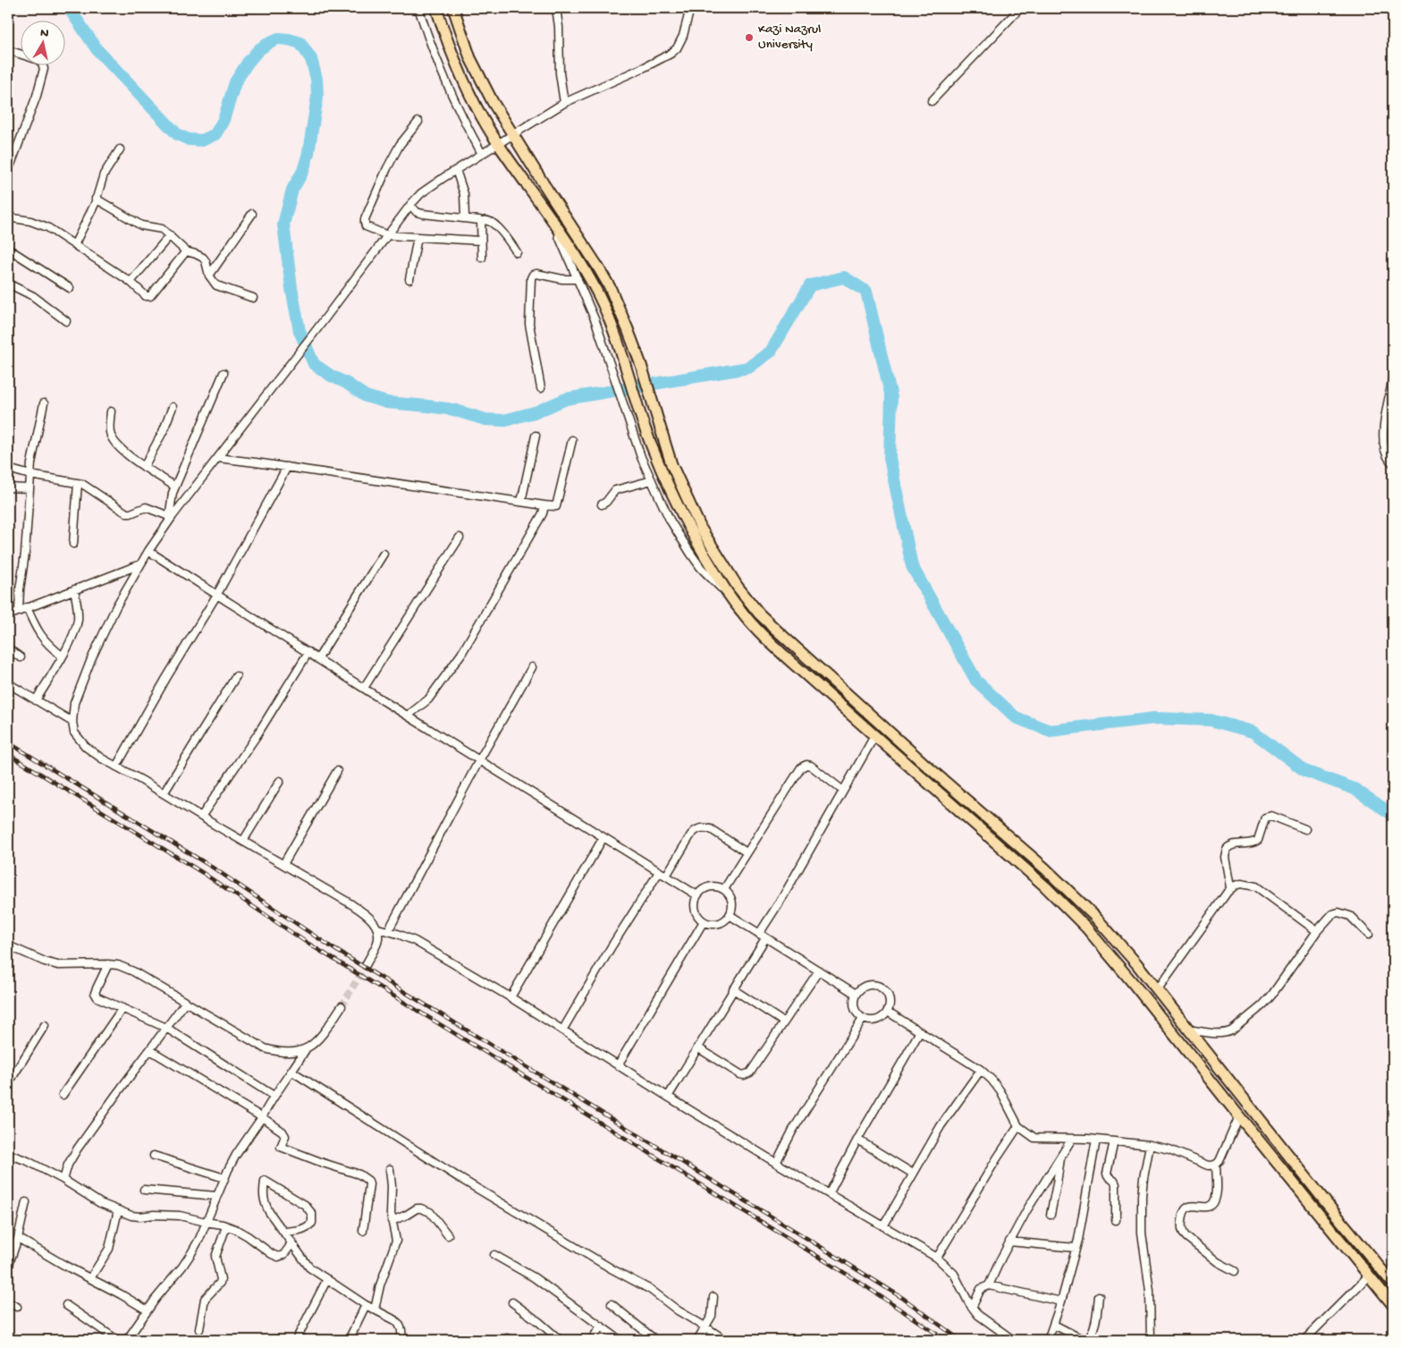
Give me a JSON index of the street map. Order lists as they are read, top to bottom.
{
  "places": ["Kazi Nazrul University"],
  "north": "top"
}
